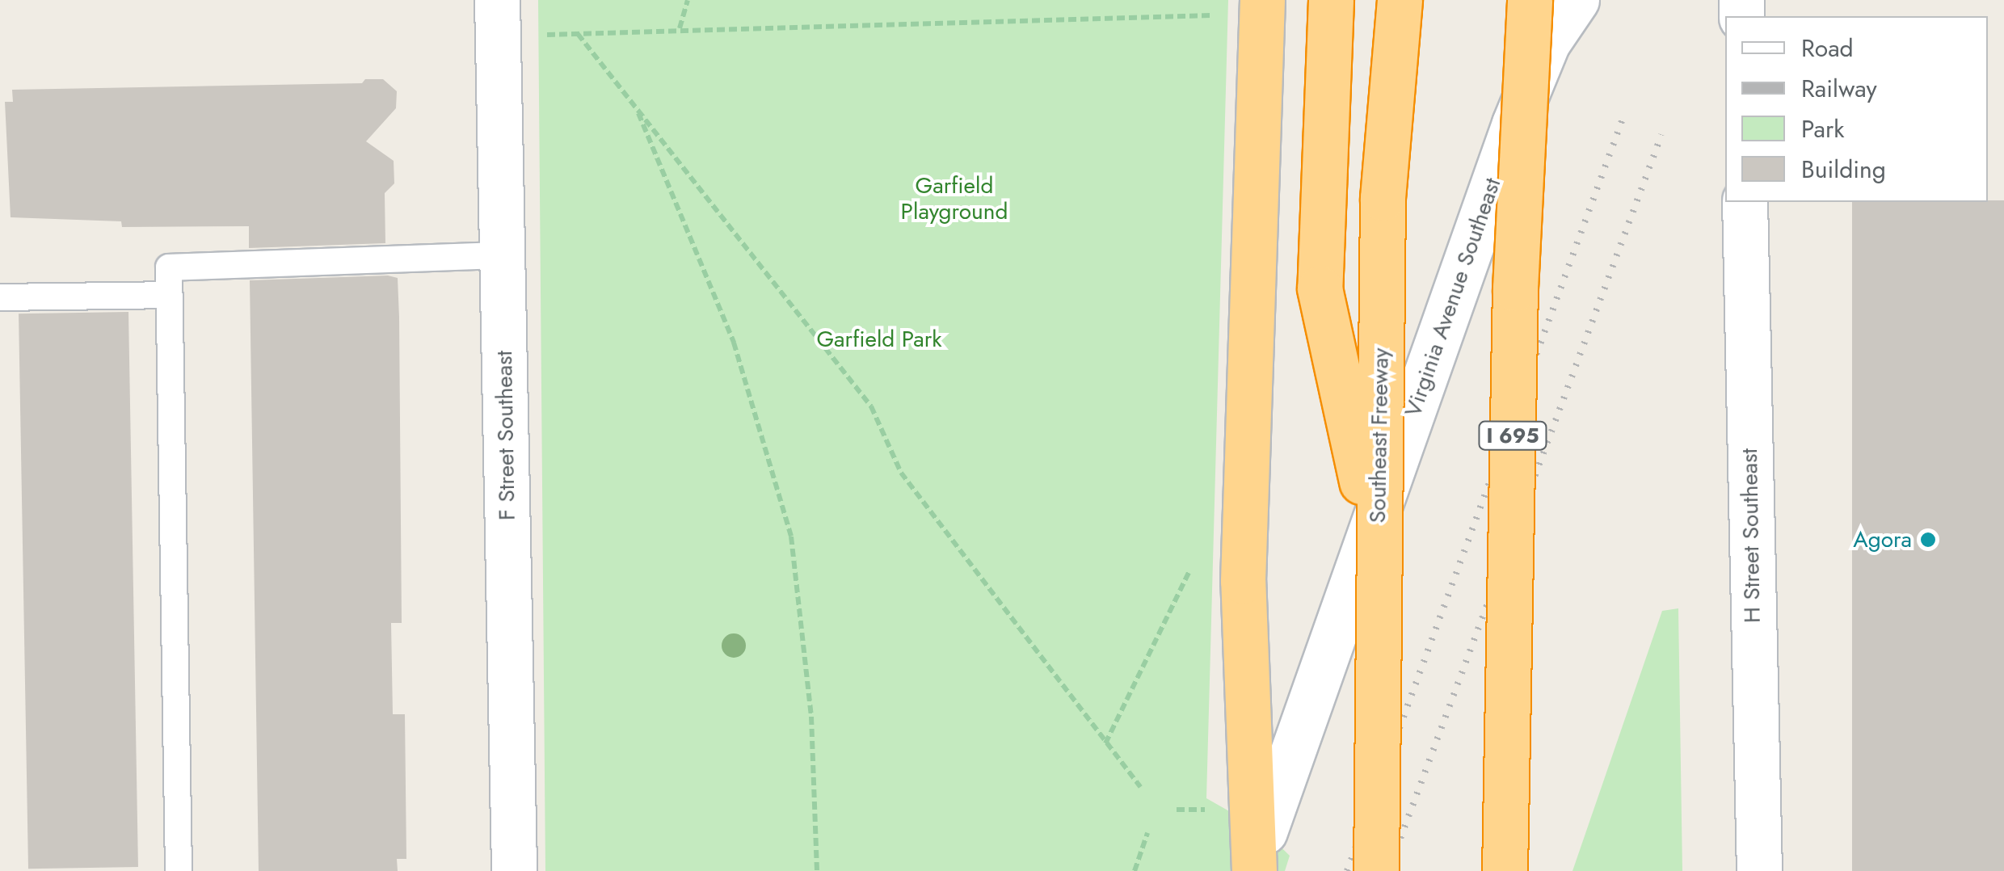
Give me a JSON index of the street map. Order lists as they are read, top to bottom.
{
  "streets": {
    "highway": ["Southeast Freeway", "I 695"],
    "street": ["Virginia Avenue Southeast", "F Street Southeast", "H Street Southeast"]
  },
  "parks": ["Garfield Playground", "Garfield Park"],
  "places": ["Agora"],
  "legend": [
    "Road",
    "Railway",
    "Park",
    "Building"
  ]
}
